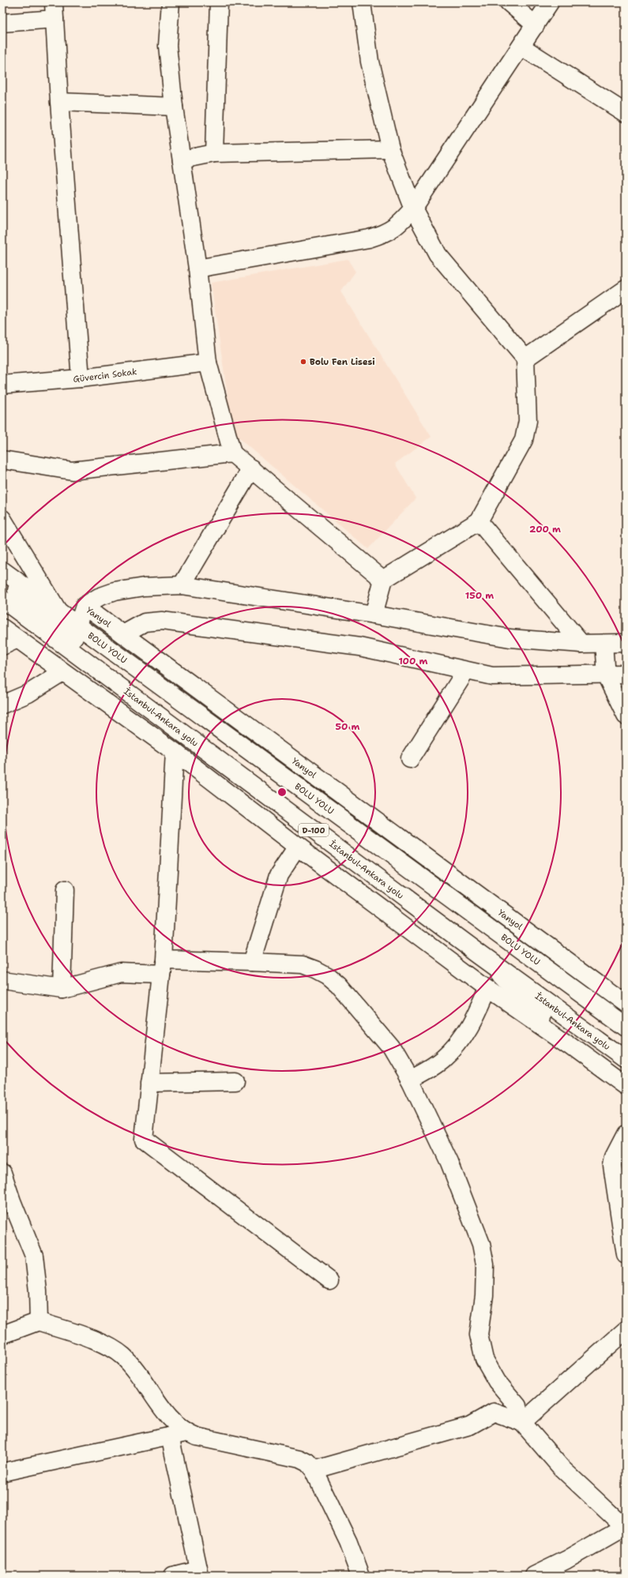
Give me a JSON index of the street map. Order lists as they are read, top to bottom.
{
  "streets": {
    "main road": [
      "Güvercin Sokak",
      "Yanyol",
      "BOLU YOLU",
      "İstanbul-Ankara yolu",
      "D-100"
    ]
  },
  "places": ["Bolu Fen Lisesi"],
  "rings": [
    "200 m",
    "150 m",
    "100 m",
    "50 m"
  ]
}
